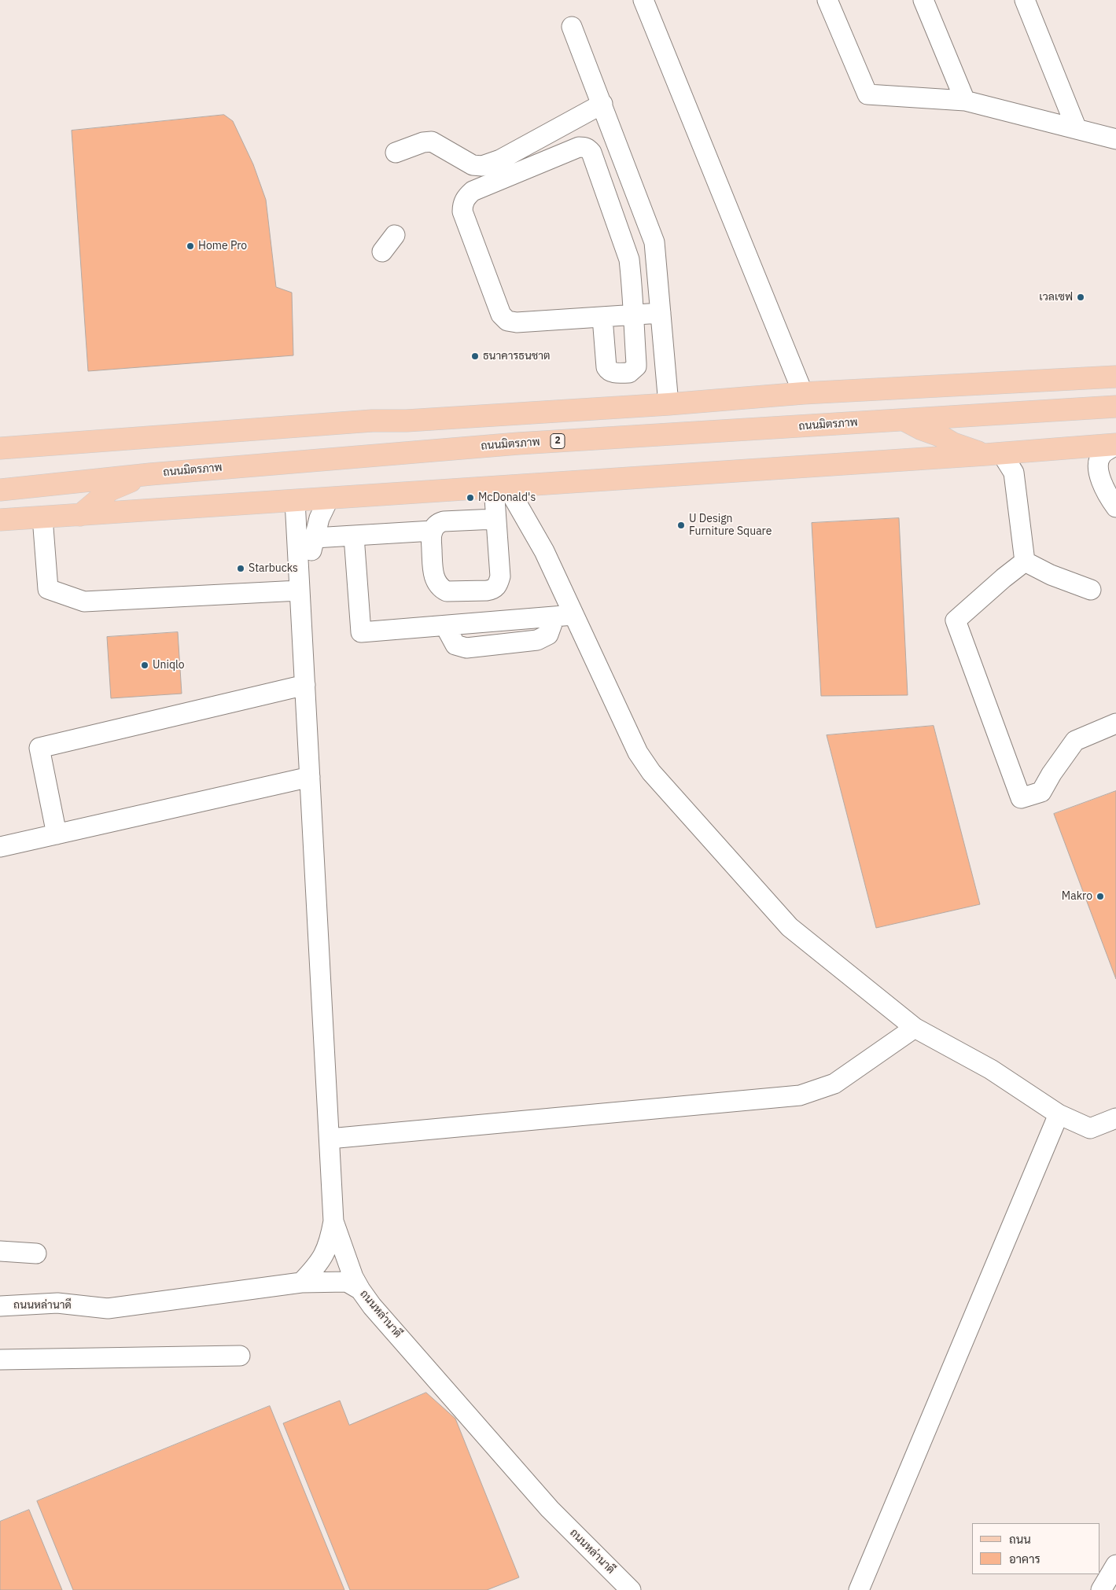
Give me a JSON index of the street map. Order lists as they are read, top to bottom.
{
  "streets": {
    "main road": ["ถนนมิตรภาพ", "2"],
    "street": ["ถนนหล่านาดี"]
  },
  "places": [
    "Home Pro",
    "เวลเซฟ",
    "ธนาคารธนชาต",
    "McDonald's",
    "U Design Furniture Square",
    "Starbucks",
    "Uniqlo",
    "Makro"
  ],
  "legend": ["ถนน", "อาคาร"]
}
